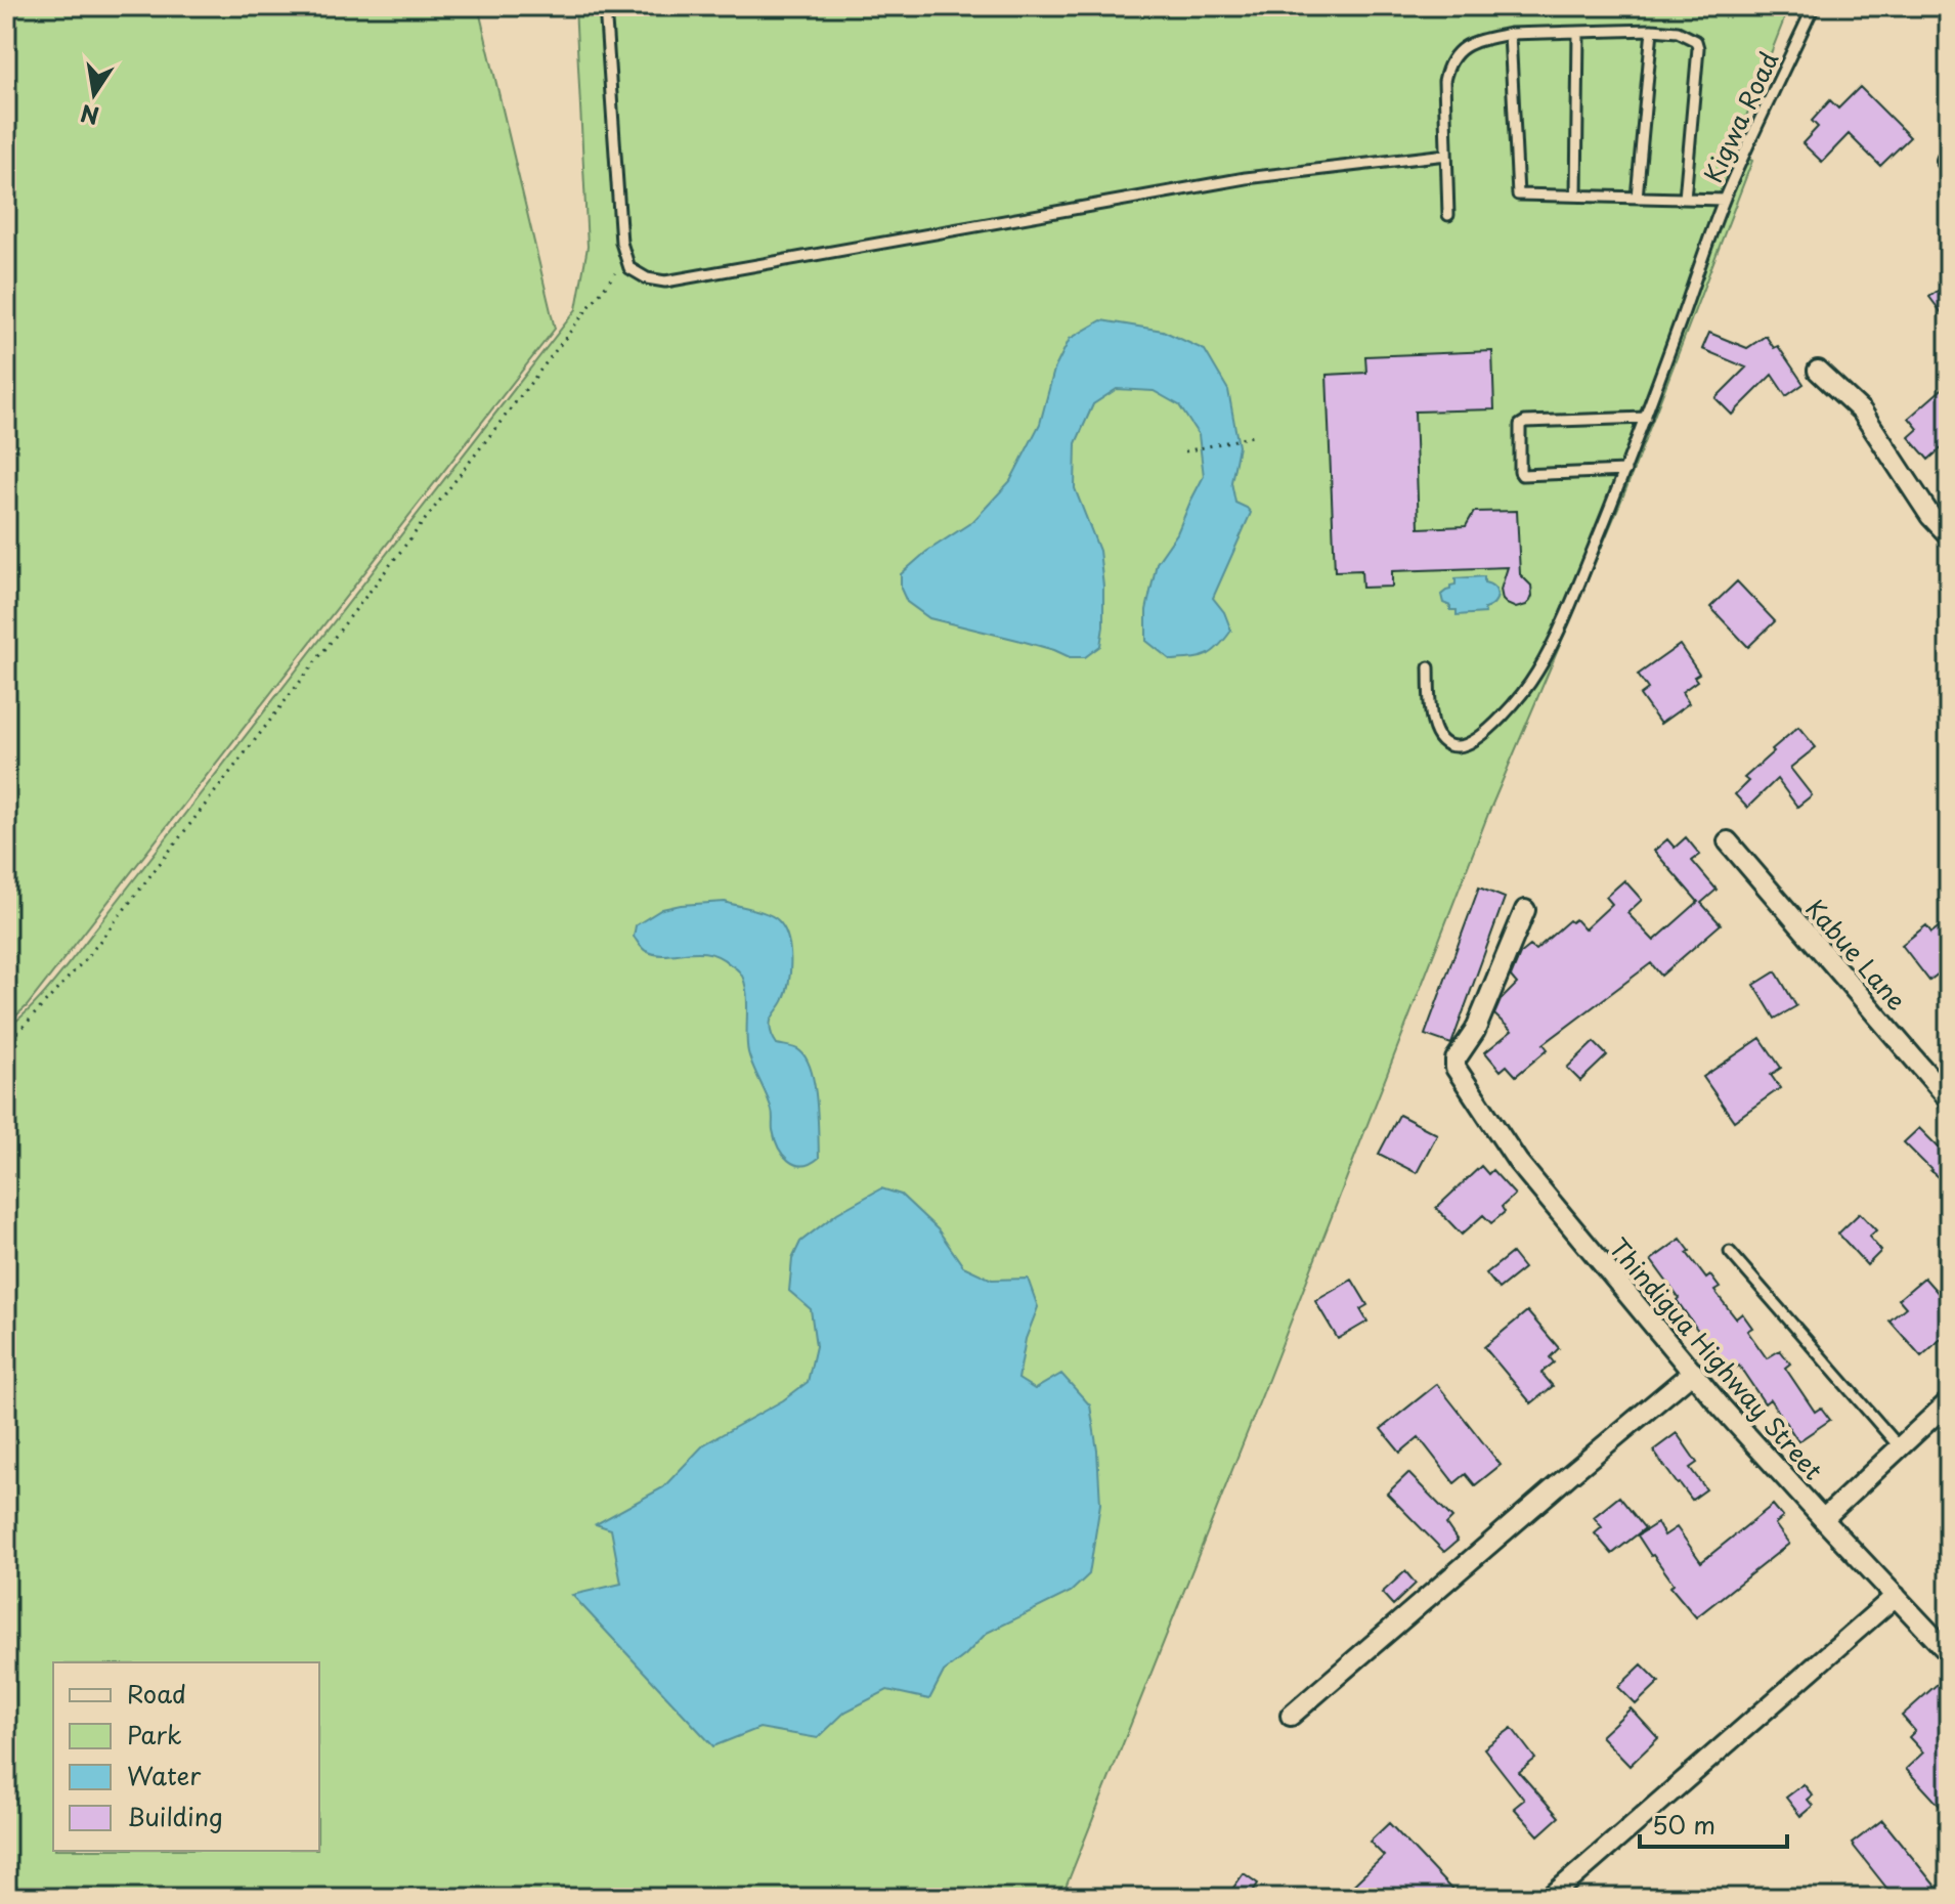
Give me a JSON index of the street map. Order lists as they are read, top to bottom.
{
  "streets": {
    "street": ["Kabue Lane", "Thindigua Highway Street"],
    "lane": ["Kigwa Road"]
  },
  "legend": [
    "Road",
    "Park",
    "Water",
    "Building"
  ],
  "scale_bar": "50 m",
  "north": "bottom"
}
